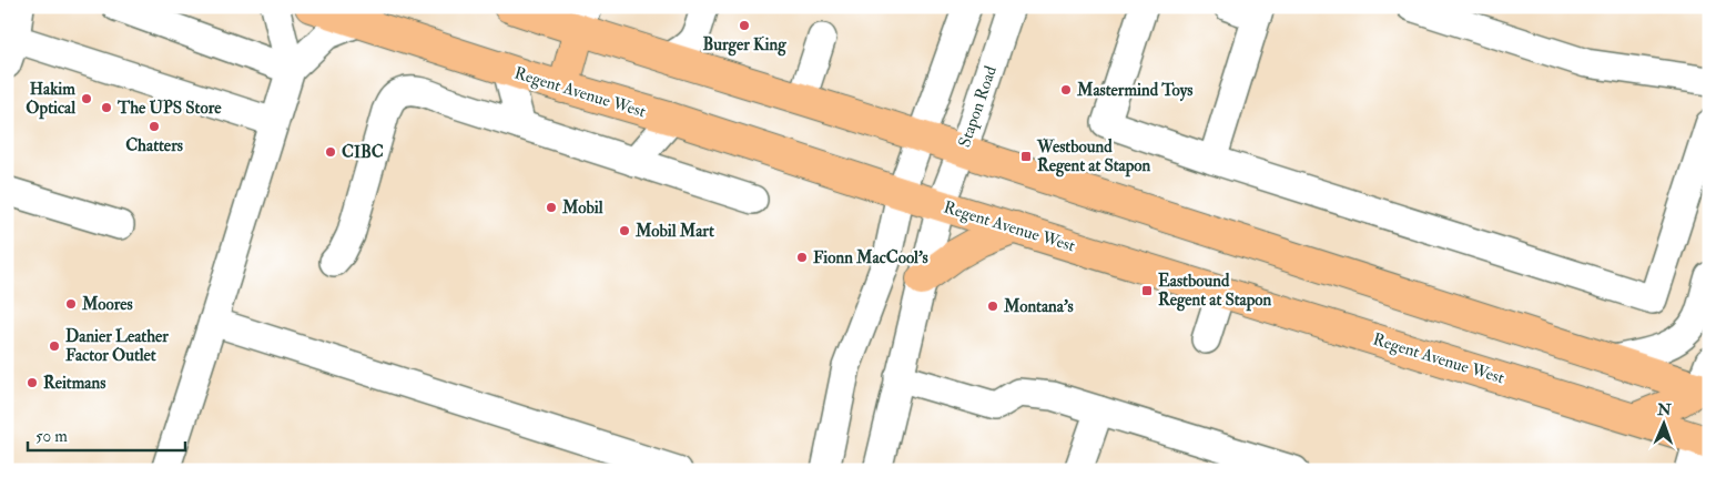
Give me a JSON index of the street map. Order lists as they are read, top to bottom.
{
  "streets": {
    "main road": ["Regent Avenue West"],
    "street": ["Stapon Road"]
  },
  "crossings": [
    ["Regent Avenue West", "Stapon Road"]
  ],
  "places": {
    "other": [
      "Burger King",
      "Mastermind Toys",
      "Hakim Optical",
      "The UPS Store",
      "Chatters",
      "CIBC",
      "Mobil",
      "Mobil Mart",
      "Fionn MacCool’s",
      "Moores",
      "Montana's",
      "Danier Leather Factor Outlet",
      "Reitmans"
    ],
    "transit": ["Westbound Regent at Stapon", "Eastbound Regent at Stapon"]
  },
  "scale_bar": "50 m",
  "north": "top"
}
